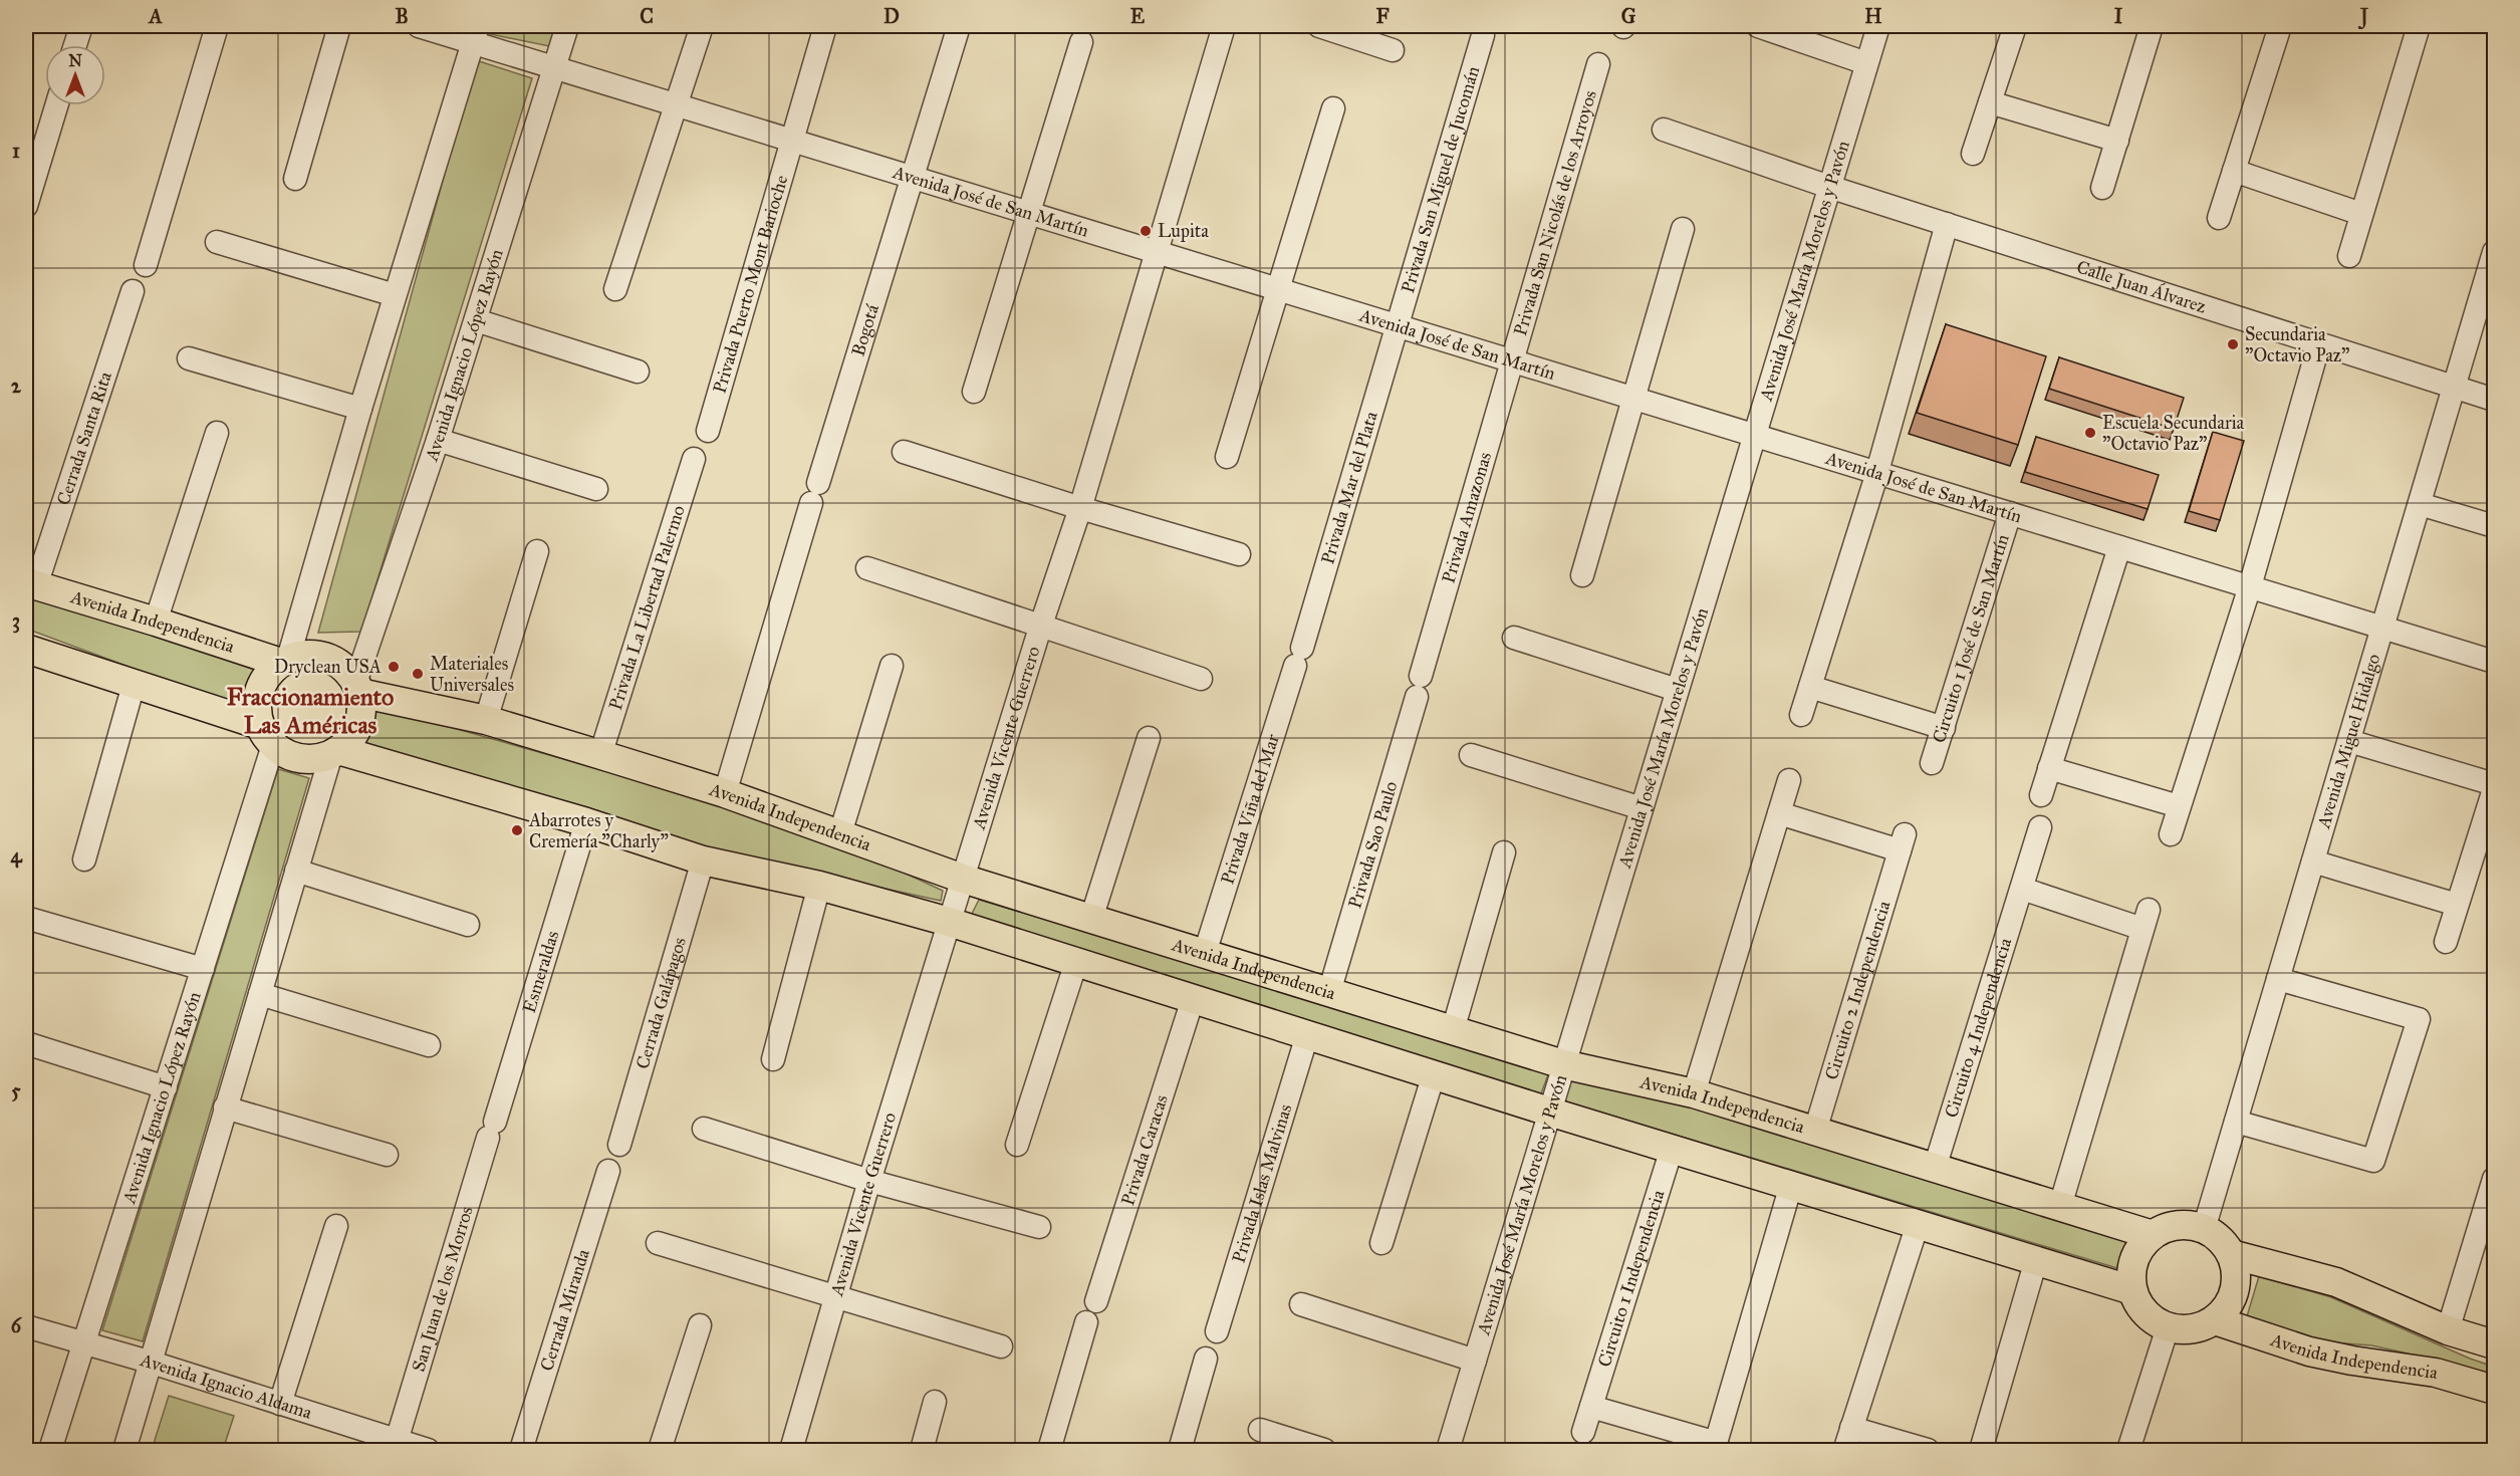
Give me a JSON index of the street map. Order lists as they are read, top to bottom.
{
  "streets": {
    "main road": ["Avenida Independencia"],
    "street": [
      "Privada San Miguel de Jucomán",
      "Avenida José de San Martín",
      "Privada San Nicolás de los Arroyos",
      "Avenida José María Morelos y Pavón",
      "Privada Puerto Mont Barioche",
      "Calle Juan Álvarez",
      "Bogotá",
      "Avenida Ignacio López Rayón",
      "Cerrada Santa Rita",
      "Privada Mar del Plata",
      "Privada Amazonas",
      "Privada La Libertad Palermo",
      "Circuito 1 José de San Martín",
      "Avenida Vicente Guerrero",
      "Avenida Miguel Hidalgo",
      "Privada Viña del Mar",
      "Privada Sao Paulo",
      "Esmeraldas",
      "Circuito 2 Independencia",
      "Cerrada Galápagos",
      "Circuito 4 Independencia",
      "Privada Caracas",
      "Privada Islas Malvinas",
      "Circuito 1 Independencia",
      "San Juan de los Morros",
      "Cerrada Miranda",
      "Avenida Ignacio Aldama"
    ]
  },
  "crossings": [
    ["Privada San Miguel de Jucomán", "Avenida José de San Martín"],
    ["Privada San Miguel de Jucomán", "Privada Mar del Plata"],
    ["Avenida José de San Martín", "Privada San Nicolás de los Arroyos"],
    ["Avenida José de San Martín", "Avenida José María Morelos y Pavón"],
    ["Avenida José de San Martín", "Privada Puerto Mont Barioche"],
    ["Avenida José de San Martín", "Bogotá"],
    ["Avenida José de San Martín", "Avenida Ignacio López Rayón"],
    ["Avenida José de San Martín", "Privada Mar del Plata"],
    ["Avenida José de San Martín", "Privada Amazonas"],
    ["Avenida José de San Martín", "Circuito 1 José de San Martín"],
    ["Avenida José de San Martín", "Avenida Vicente Guerrero"],
    ["Avenida José de San Martín", "Avenida Miguel Hidalgo"],
    ["Privada San Nicolás de los Arroyos", "Privada Amazonas"],
    ["Avenida José María Morelos y Pavón", "Calle Juan Álvarez"],
    ["Avenida José María Morelos y Pavón", "Avenida Independencia"],
    ["Calle Juan Álvarez", "Avenida Miguel Hidalgo"],
    ["Bogotá", "Avenida Independencia"],
    ["Avenida Ignacio López Rayón", "Avenida Independencia"],
    ["Avenida Ignacio López Rayón", "Avenida Ignacio Aldama"],
    ["Cerrada Santa Rita", "Avenida Independencia"],
    ["Privada Mar del Plata", "Privada Viña del Mar"],
    ["Privada Amazonas", "Privada Sao Paulo"],
    ["Privada La Libertad Palermo", "Avenida Independencia"],
    ["Avenida Independencia", "Avenida Vicente Guerrero"],
    ["Avenida Independencia", "Avenida Miguel Hidalgo"],
    ["Avenida Independencia", "Privada Viña del Mar"],
    ["Avenida Independencia", "Privada Sao Paulo"],
    ["Avenida Independencia", "Circuito 2 Independencia"],
    ["Avenida Independencia", "Circuito 4 Independencia"],
    ["Esmeraldas", "San Juan de los Morros"],
    ["San Juan de los Morros", "Avenida Ignacio Aldama"]
  ],
  "districts": ["Fraccionamiento Las Américas"],
  "places": [
    "Lupita",
    "Secundaria \"Octavio Paz\"",
    "Escuela Secundaria \"Octavio Paz\"",
    "Dryclean USA",
    "Materiales Universales",
    "Abarrotes y Cremería \"Charly\""
  ],
  "north": "top",
  "grid": {
    "columns": [
      "A",
      "B",
      "C",
      "D",
      "E",
      "F",
      "G",
      "H",
      "I",
      "J"
    ],
    "rows": [
      "1",
      "2",
      "3",
      "4",
      "5",
      "6"
    ]
  }
}
